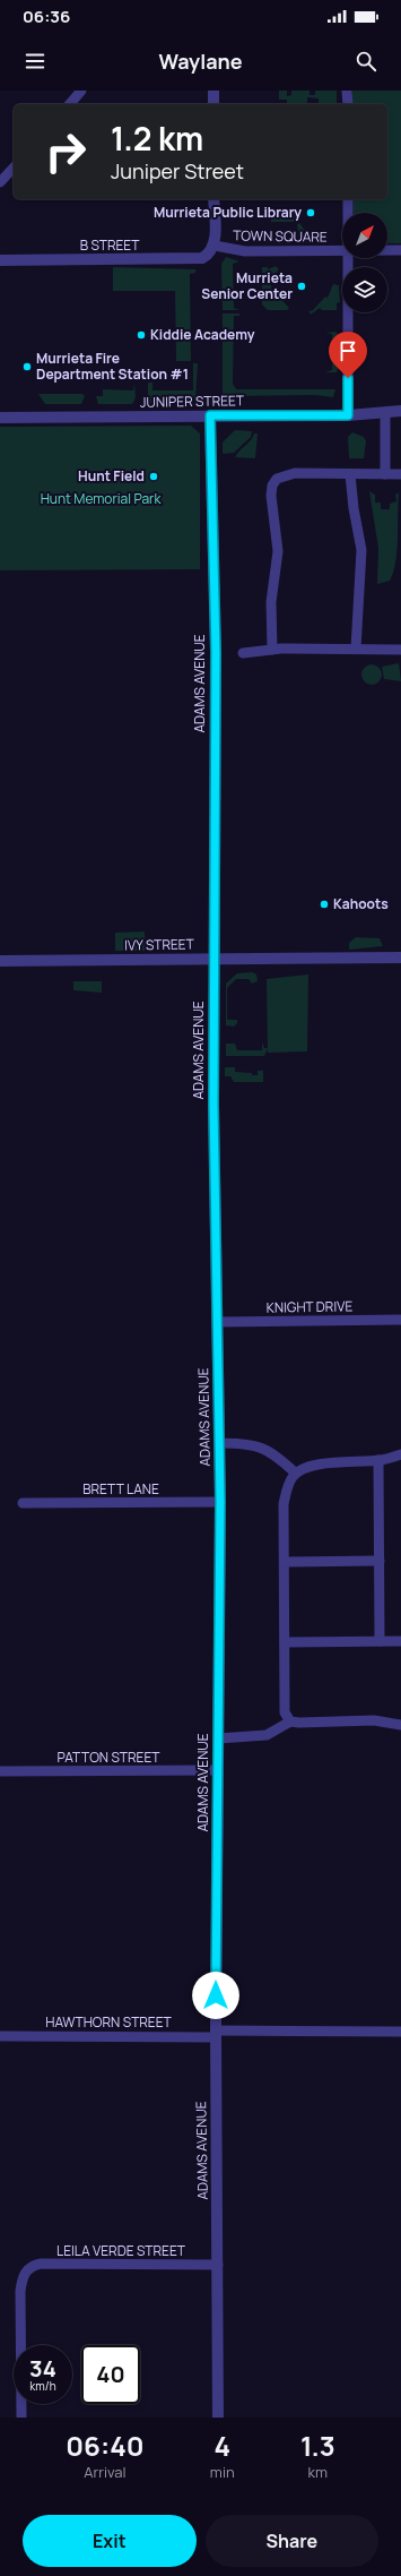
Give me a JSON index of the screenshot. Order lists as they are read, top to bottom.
{
  "streets": {
    "street": [
      "TOWN SQUARE",
      "B STREET",
      "JUNIPER STREET",
      "ADAMS AVENUE",
      "IVY STREET",
      "KNIGHT DRIVE",
      "BRETT LANE",
      "PATTON STREET",
      "HAWTHORN STREET",
      "LEILA VERDE STREET"
    ]
  },
  "crossings": [
    ["TOWN SQUARE", "B STREET"],
    ["JUNIPER STREET", "ADAMS AVENUE"],
    ["ADAMS AVENUE", "IVY STREET"],
    ["ADAMS AVENUE", "KNIGHT DRIVE"],
    ["ADAMS AVENUE", "BRETT LANE"],
    ["ADAMS AVENUE", "PATTON STREET"],
    ["ADAMS AVENUE", "HAWTHORN STREET"],
    ["ADAMS AVENUE", "LEILA VERDE STREET"]
  ],
  "parks": ["Hunt Memorial Park"],
  "places": [
    "Murrieta Public Library",
    "Murrieta Senior Center",
    "Kiddie Academy",
    "Murrieta Fire Department Station #1",
    "Hunt Field",
    "Kahoots"
  ],
  "north": "top right",
  "page": {
    "status": "06:36",
    "header": "Waylane",
    "turn": ["1.2 km", "Juniper Street"],
    "speed": "34 km/h",
    "limit": "40",
    "eta": [
      "06:40",
      "Arrival",
      "4",
      "min",
      "1.3",
      "km"
    ],
    "buttons": ["Exit", "Share"]
  }
}
